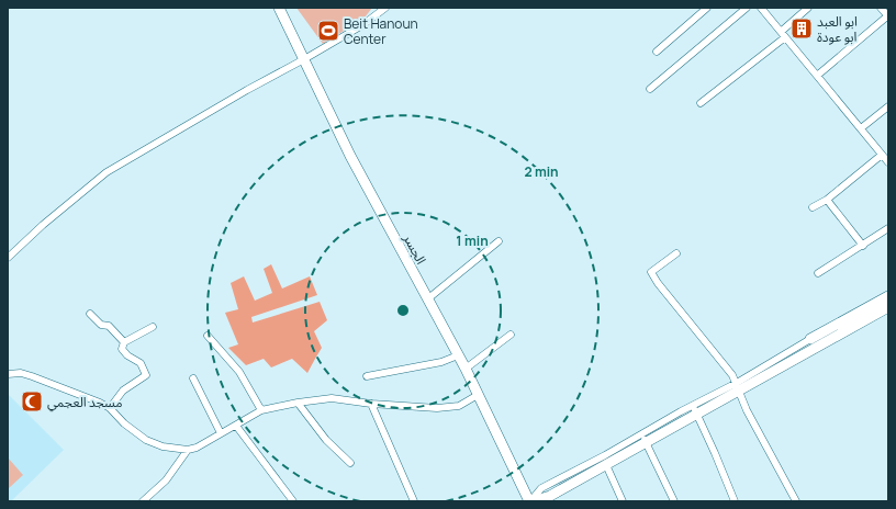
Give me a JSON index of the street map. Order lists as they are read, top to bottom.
{
  "streets": {
    "street": ["الجسر"]
  },
  "places": {
    "building": ["ابو العبد ابو عودة"],
    "sports": ["Beit Hanoun Center"],
    "mosque": ["مسجد العجمي"]
  },
  "rings": ["2 min", "1 min"]
}
